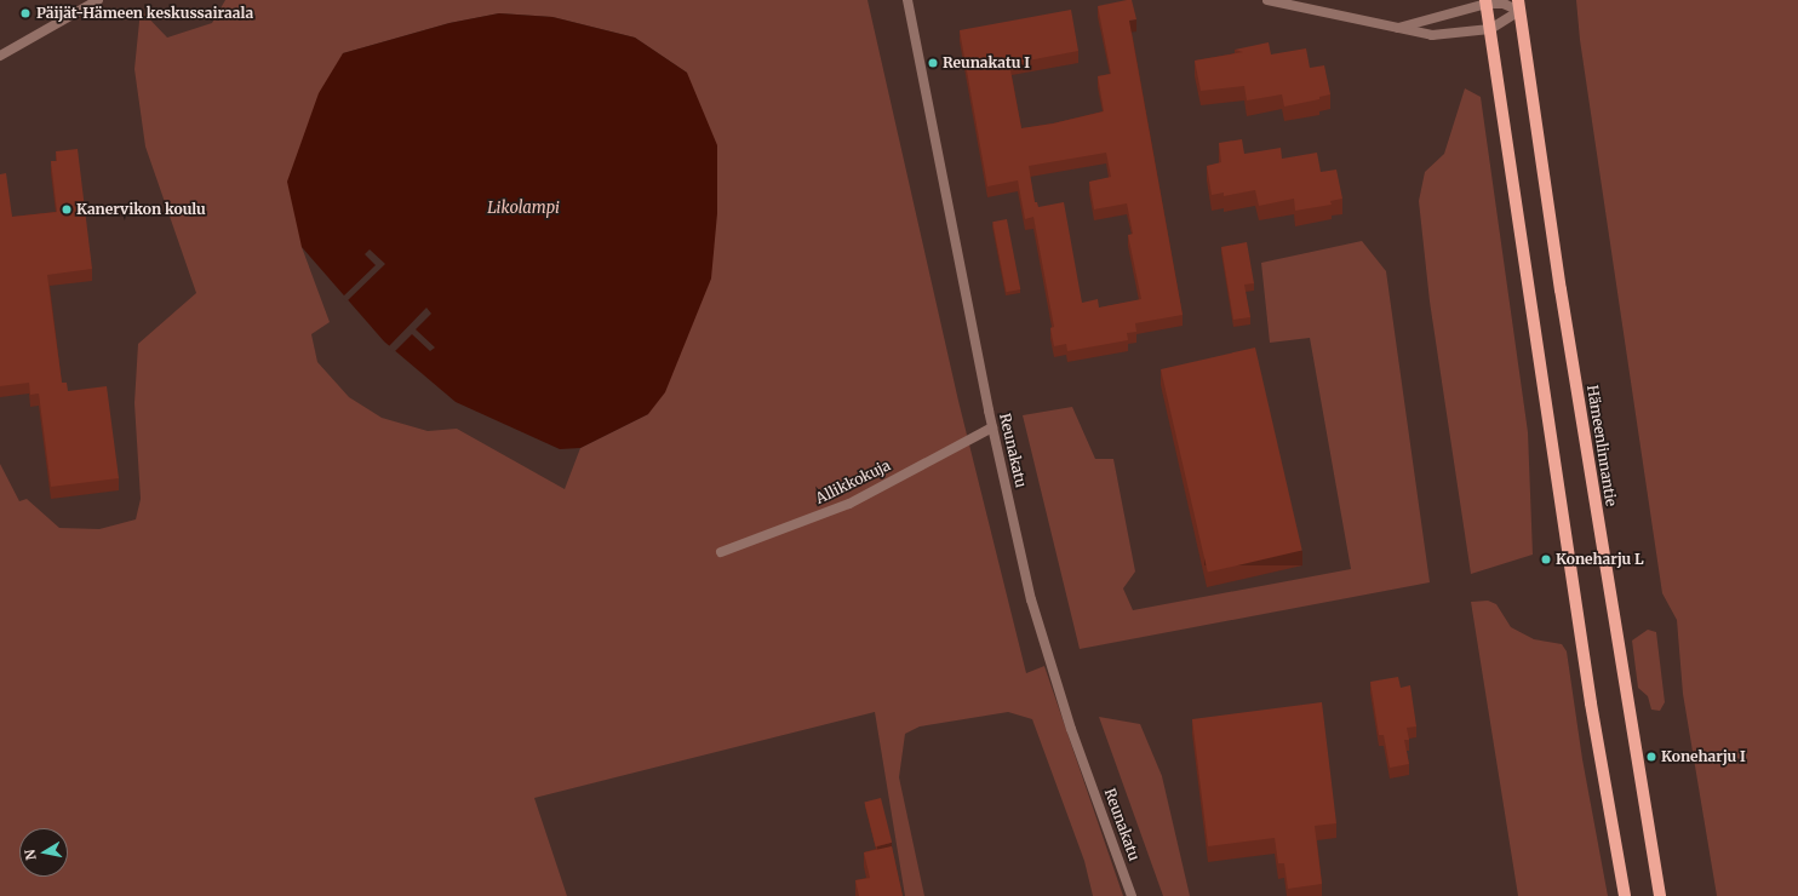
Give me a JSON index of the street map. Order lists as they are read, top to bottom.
{
  "streets": {
    "main road": ["Hämeenlinnantie"],
    "street": ["Reunakatu", "Allikkokuja"]
  },
  "crossings": [
    ["Reunakatu", "Allikkokuja"]
  ],
  "water": ["Likolampi"],
  "places": [
    "Päijät-Hämeen keskussairaala",
    "Reunakatu I",
    "Kanervikon koulu",
    "Koneharju L",
    "Koneharju I"
  ],
  "north": "left"
}
